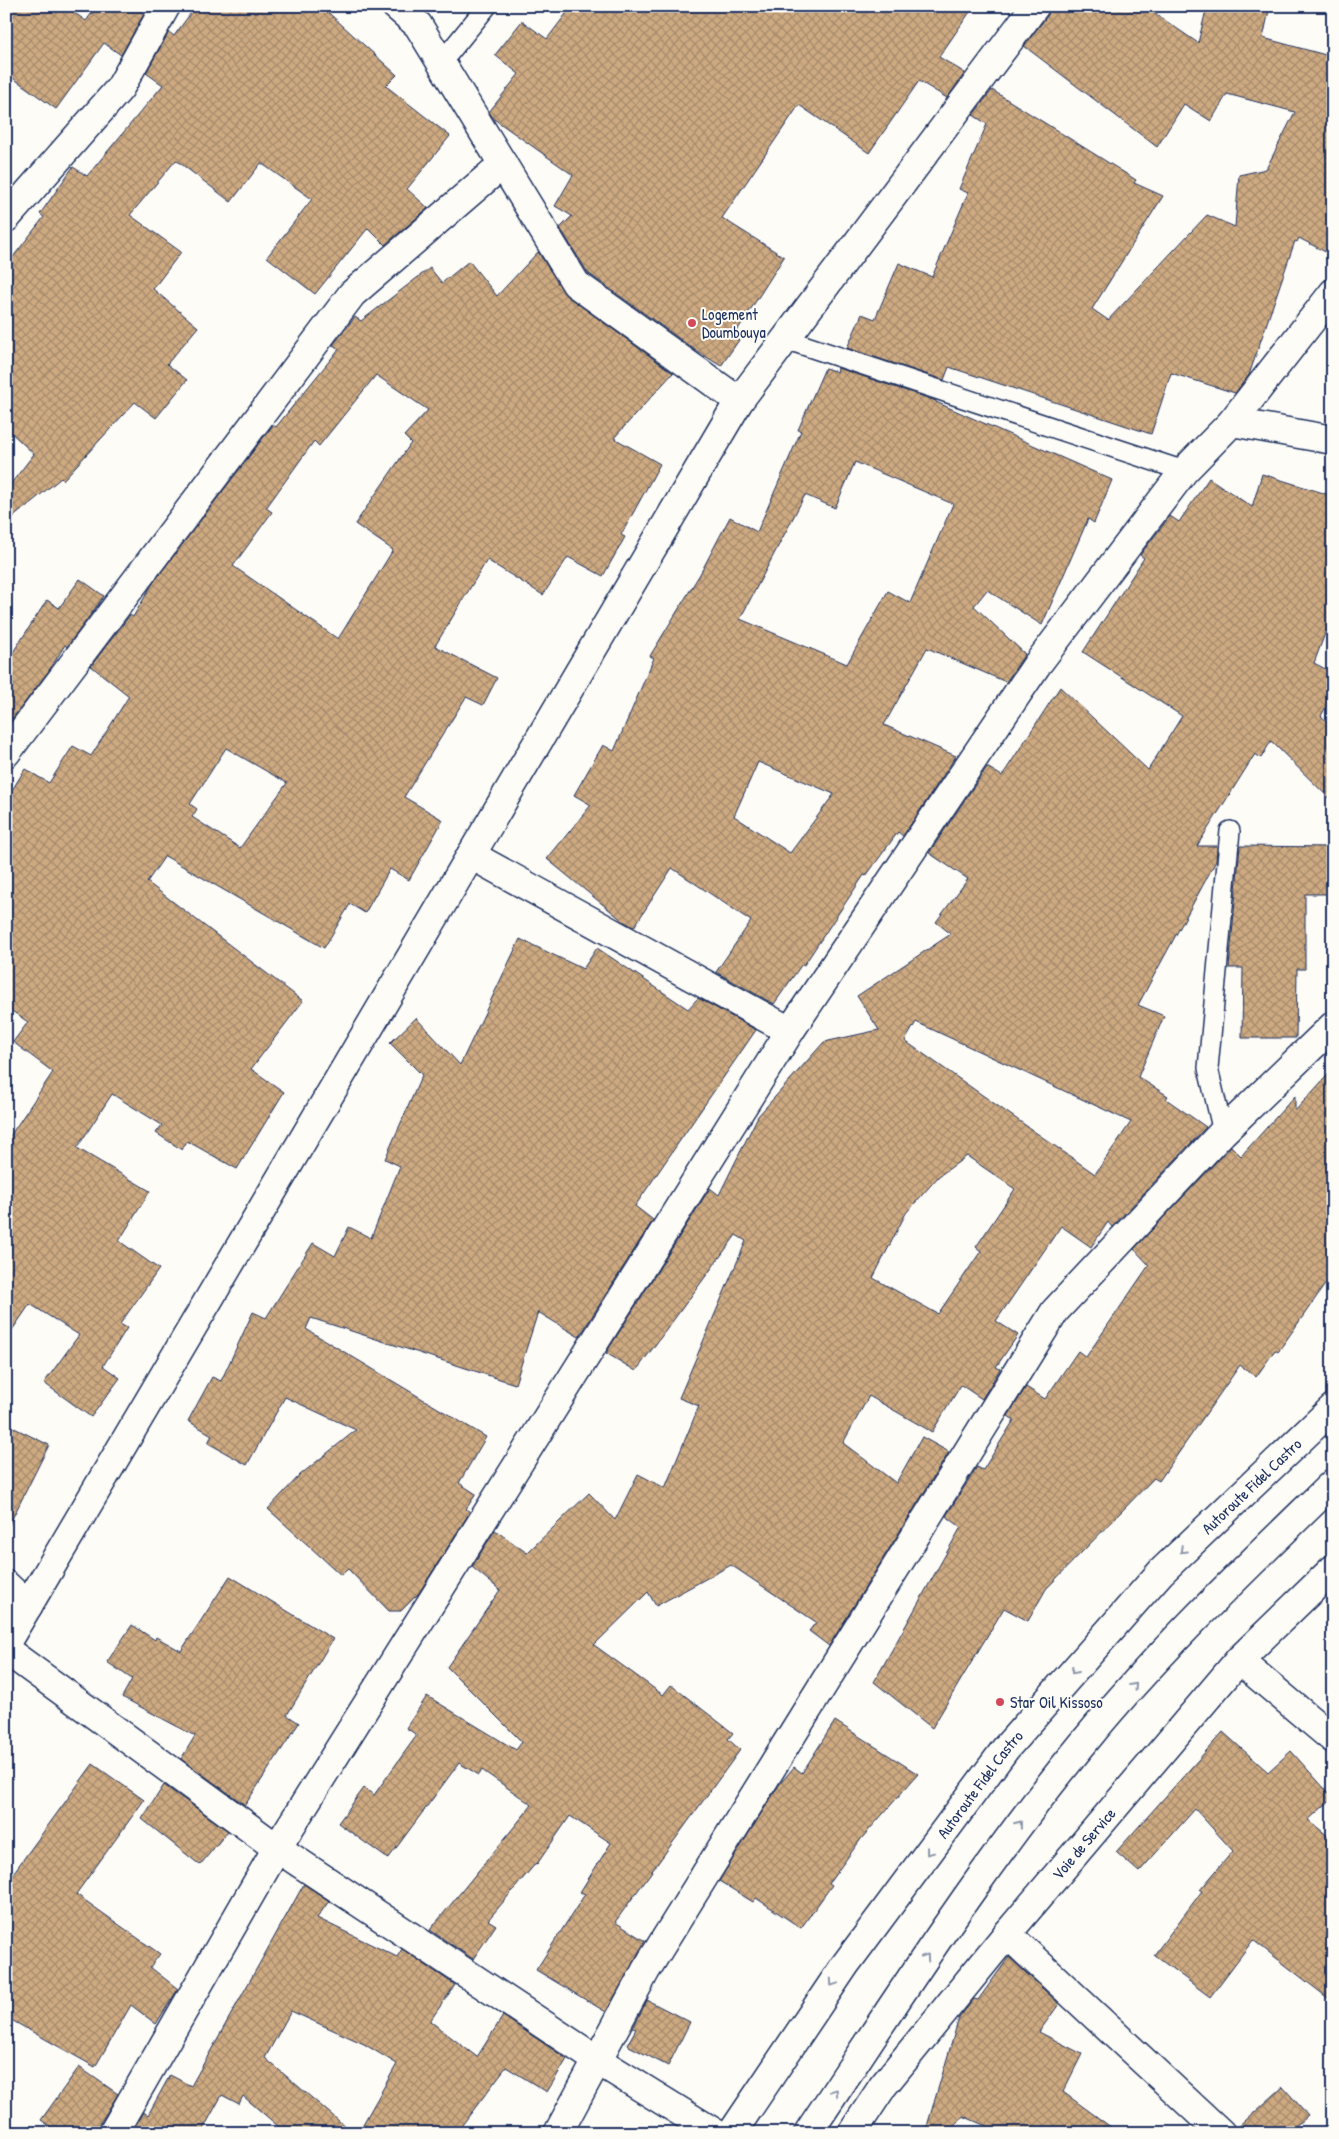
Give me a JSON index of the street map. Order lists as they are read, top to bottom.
{
  "streets": {
    "main road": ["Autoroute Fidel Castro", "Voie de Service"]
  },
  "places": ["Logement Doumbouya", "Star Oil Kissoso"]
}
